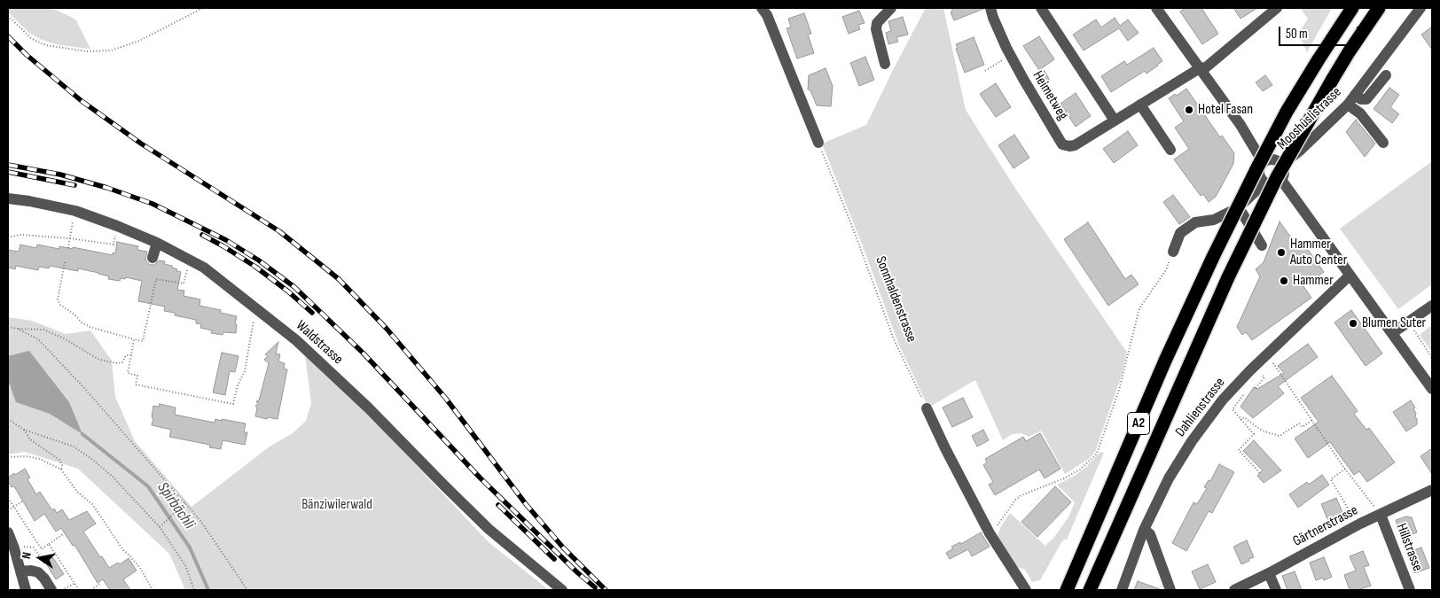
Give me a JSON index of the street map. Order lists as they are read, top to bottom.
{
  "streets": {
    "highway": ["A2"],
    "street": [
      "Heimetweg",
      "Mooshüslistrasse",
      "Waldstrasse",
      "Dahlienstrasse",
      "Gärtnerstrasse",
      "Hillstrasse"
    ],
    "path": ["Sonnhaldenstrasse"]
  },
  "crossings": [
    ["Gärtnerstrasse", "Hillstrasse"]
  ],
  "water": ["Spirbächli"],
  "parks": ["Bänziwilerwald"],
  "places": [
    "Hotel Fasan",
    "Hammer Auto Center",
    "Hammer",
    "Blumen Suter"
  ],
  "scale_bar": "50 m",
  "north": "left"
}
